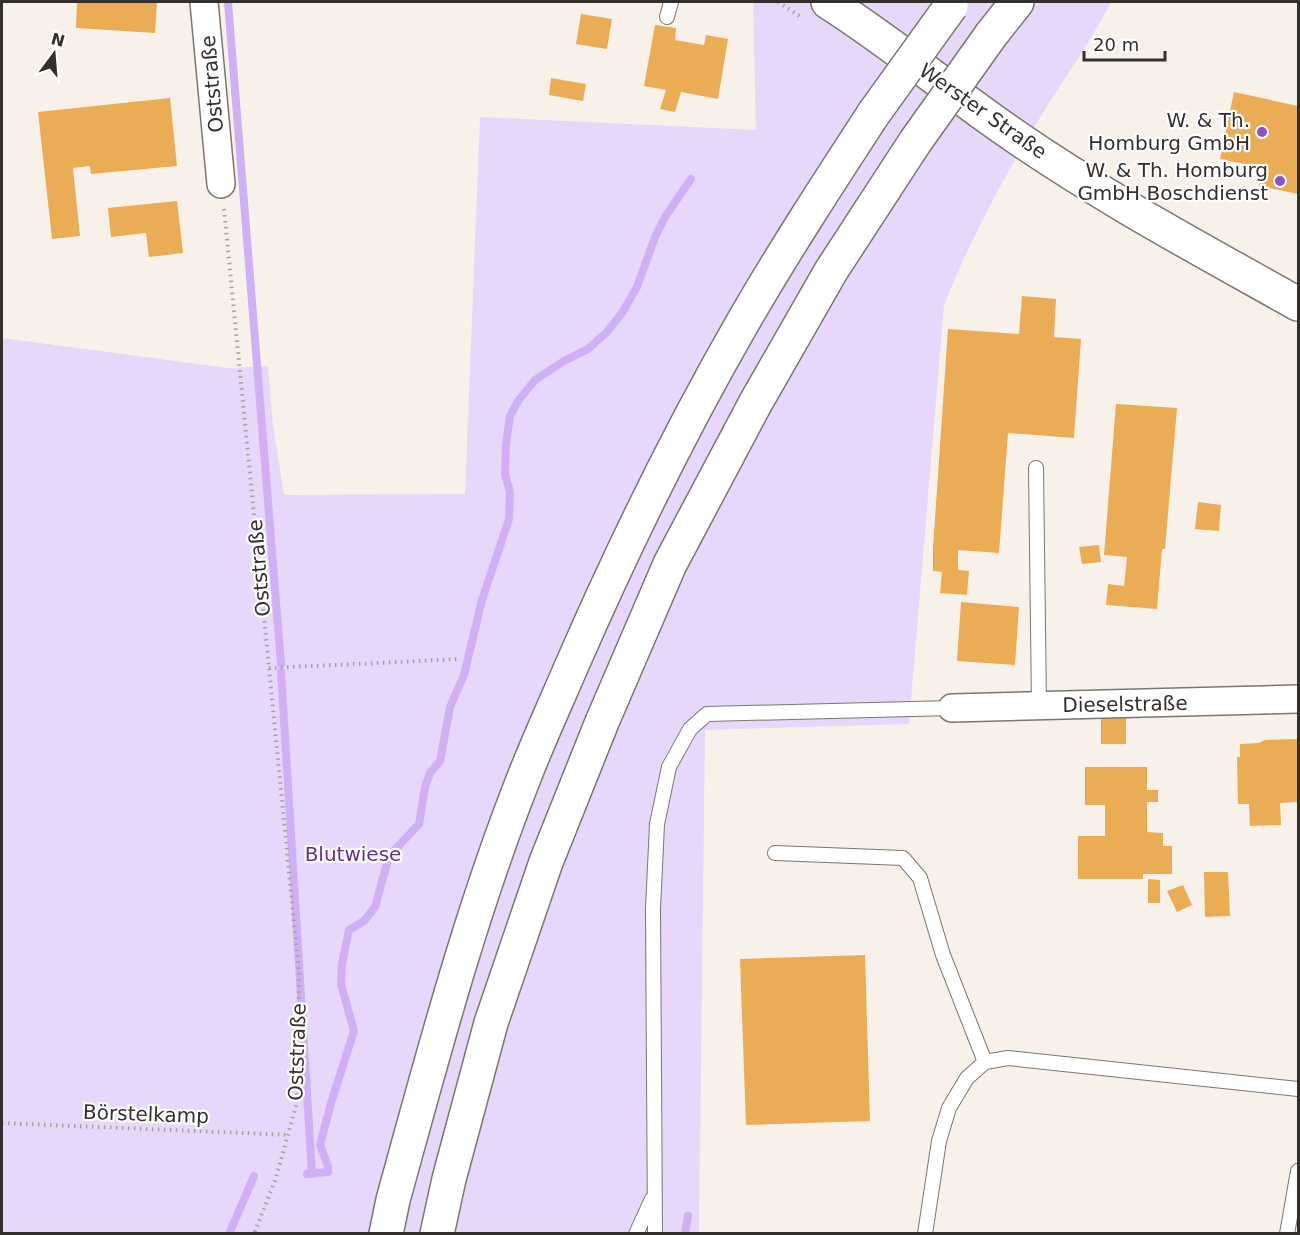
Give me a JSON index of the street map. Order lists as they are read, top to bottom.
{
  "streets": {
    "main road": ["Werster Straße"],
    "street": ["Oststraße", "Dieselstraße"],
    "path": ["Börstelkamp"]
  },
  "crossings": [
    ["Oststraße", "Börstelkamp"]
  ],
  "parks": ["Blutwiese"],
  "places": ["W. & Th. Homburg GmbH", "W. & Th. Homburg GmbH Boschdienst"],
  "scale_bar": "20 m",
  "north": "top"
}
